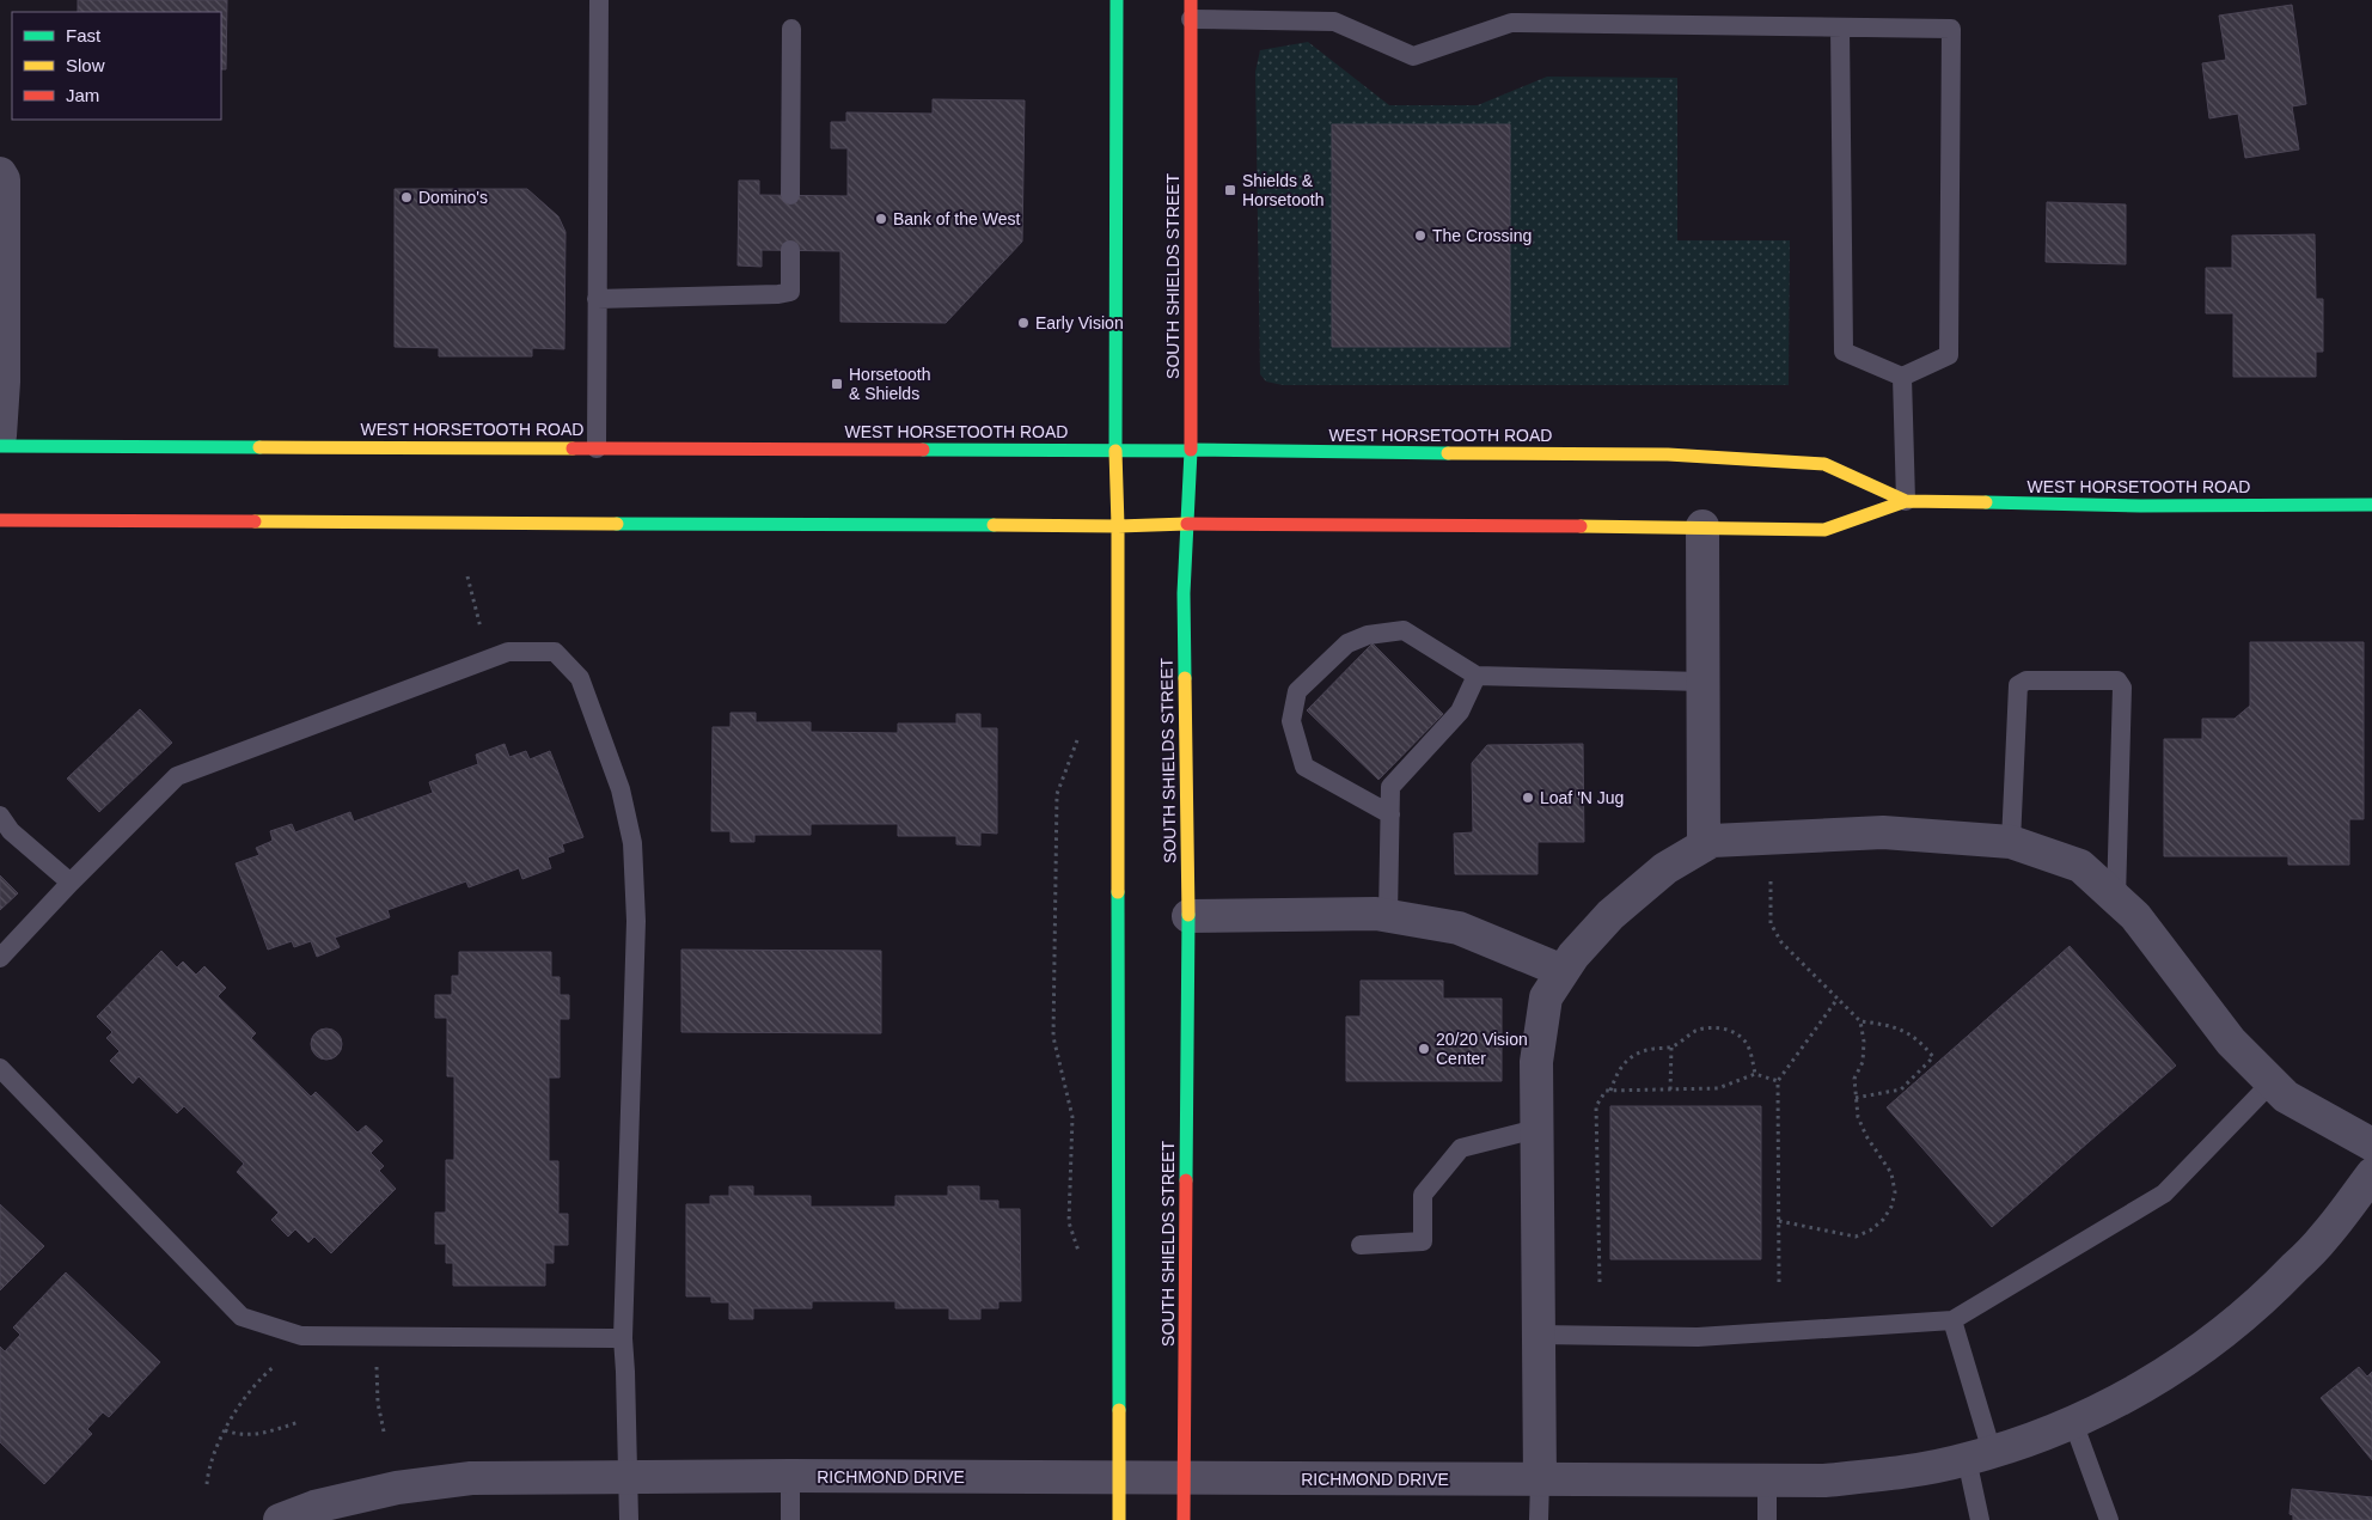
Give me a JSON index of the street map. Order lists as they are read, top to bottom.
{
  "streets": {
    "main road": ["SOUTH SHIELDS STREET", "WEST HORSETOOTH ROAD"],
    "street": ["RICHMOND DRIVE"]
  },
  "crossings": [
    ["SOUTH SHIELDS STREET", "WEST HORSETOOTH ROAD"],
    ["SOUTH SHIELDS STREET", "RICHMOND DRIVE"]
  ],
  "places": {
    "transit": ["Shields & Horsetooth", "Horsetooth & Shields"],
    "other": [
      "Domino's",
      "Bank of the West",
      "The Crossing",
      "Early Vision",
      "Loaf 'N Jug",
      "20/20 Vision Center"
    ]
  },
  "legend": ["Fast", "Slow", "Jam"]
}
